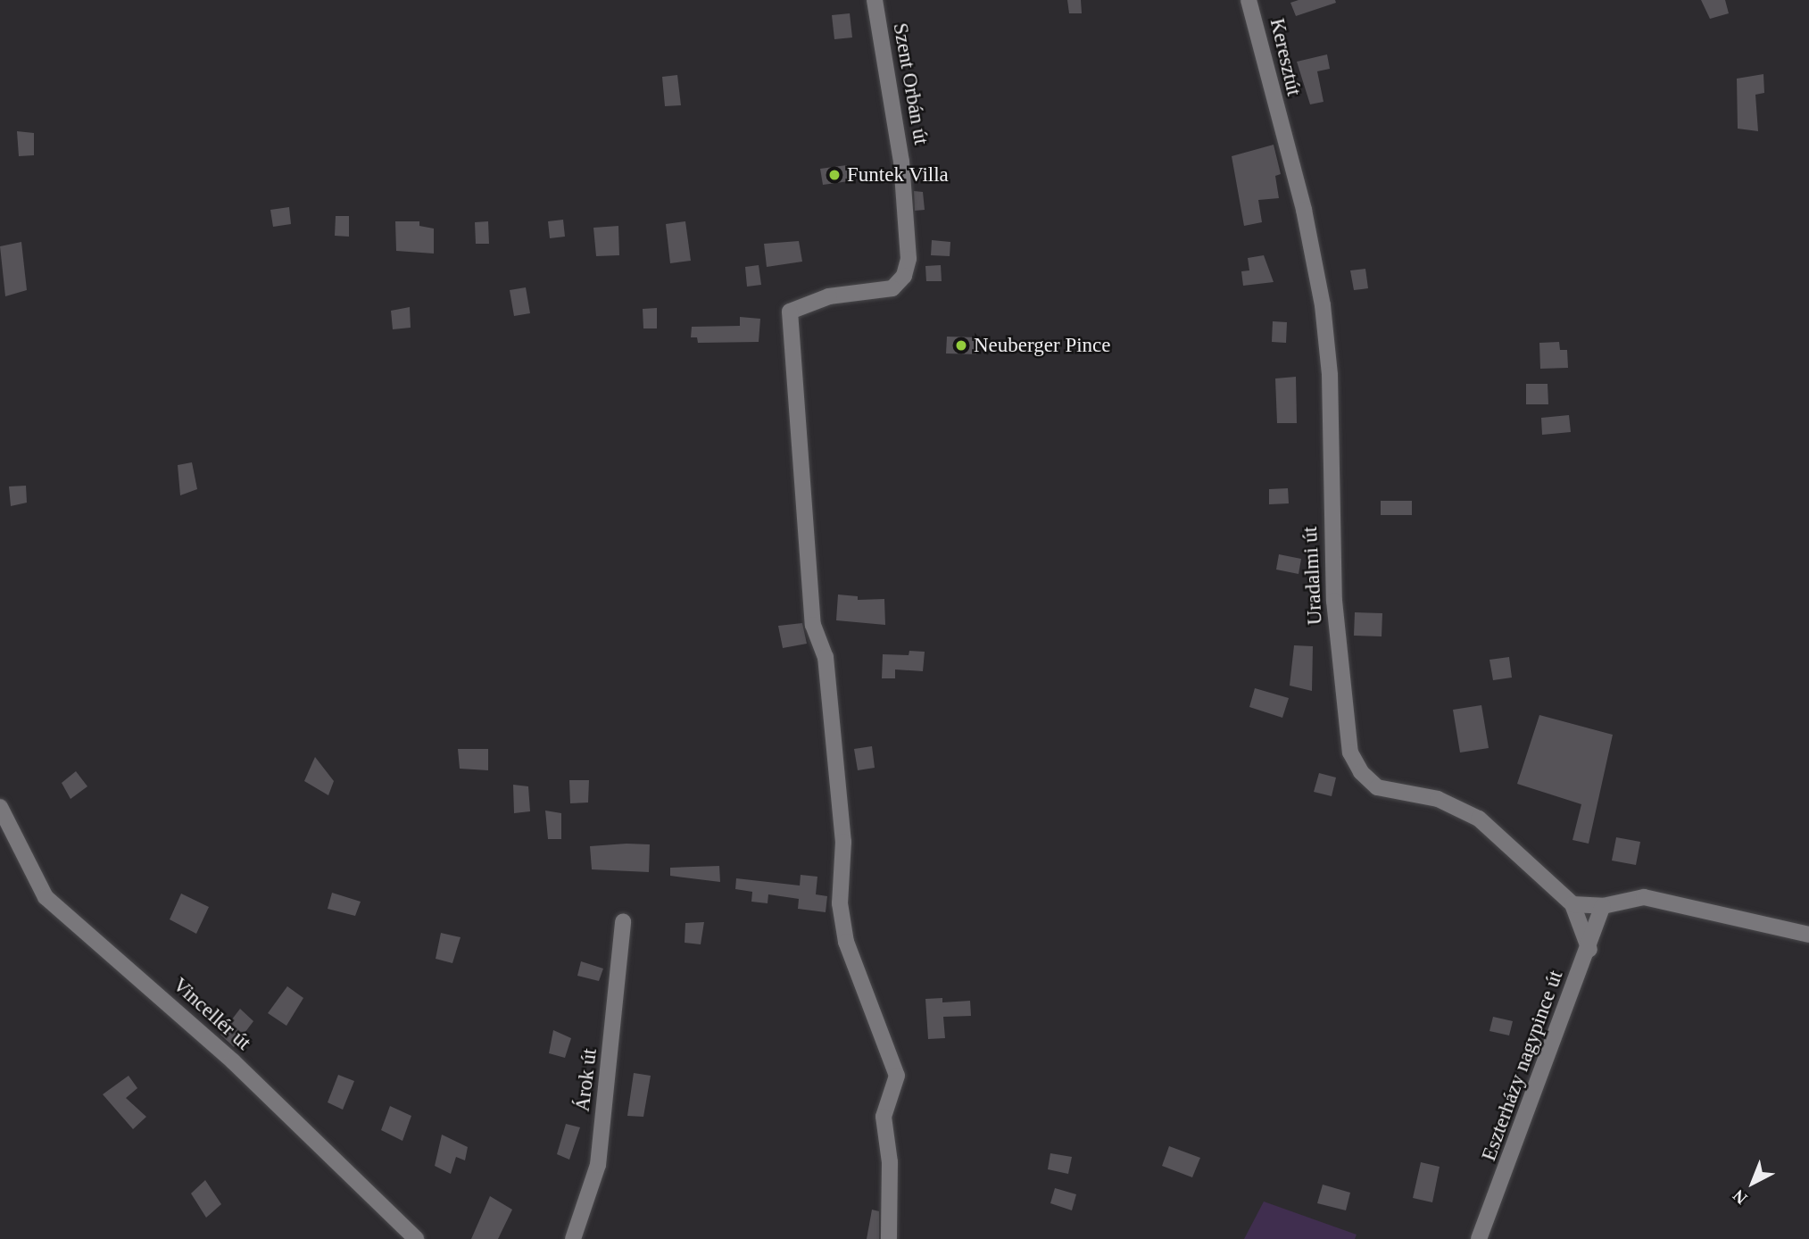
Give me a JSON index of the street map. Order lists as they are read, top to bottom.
{
  "streets": {
    "street": [
      "Keresztút",
      "Szent Orbán út",
      "Uradalmi út",
      "Vincellér út",
      "Eszterházy nagypince út",
      "Árok út"
    ]
  },
  "crossings": [
    ["Keresztút", "Uradalmi út"]
  ],
  "places": ["Funtek Villa", "Neuberger Pince"],
  "north": "bottom left"
}
